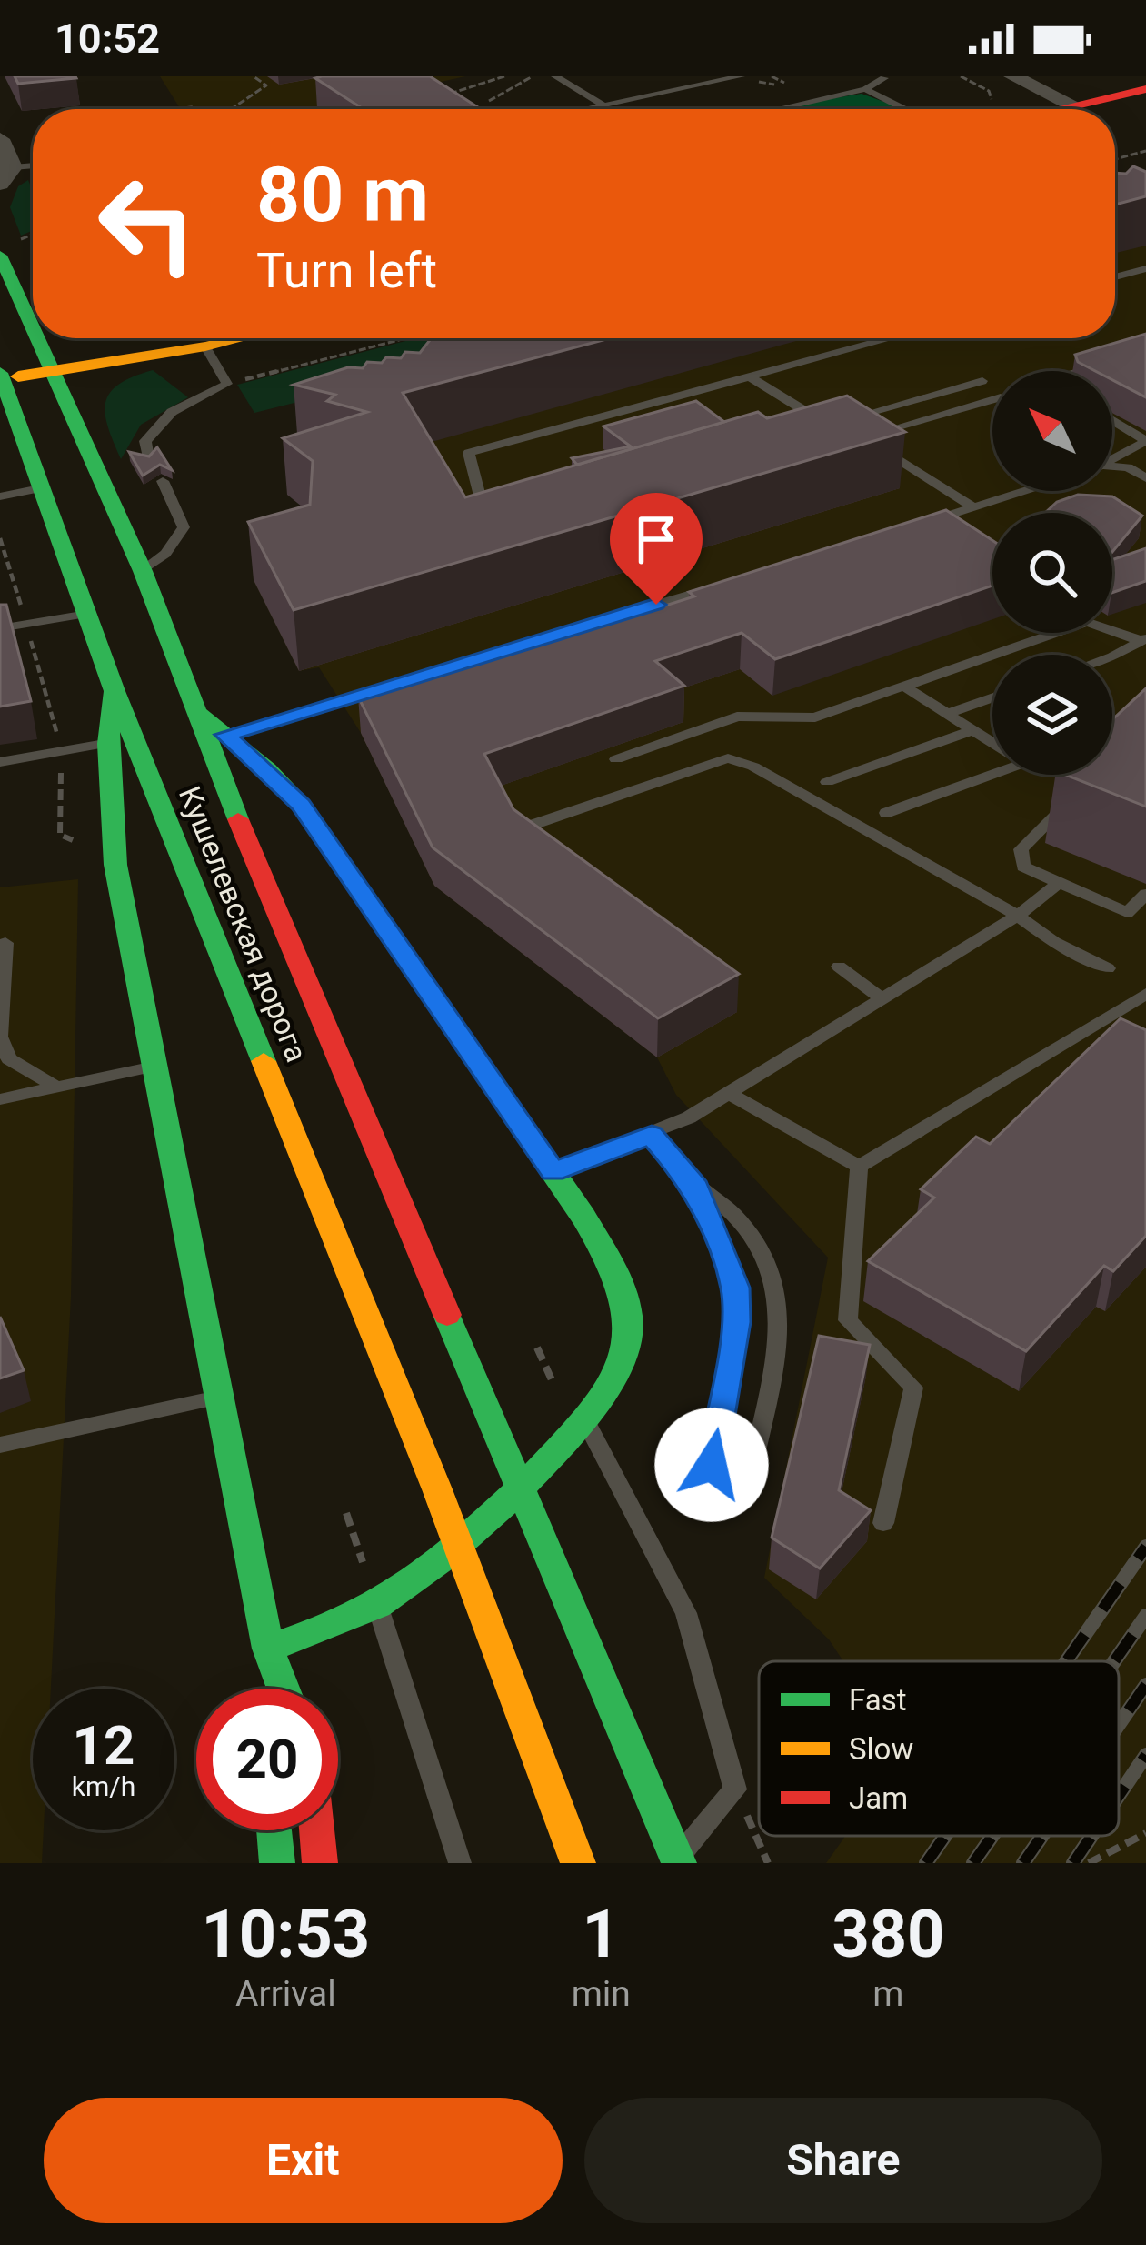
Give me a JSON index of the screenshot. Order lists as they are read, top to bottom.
{
  "streets": {
    "main road": ["Кушелевская дорога"]
  },
  "legend": ["Fast", "Slow", "Jam"],
  "north": "top left",
  "page": {
    "status": "10:52",
    "turn": ["80 m", "Turn left"],
    "speed": "12 km/h",
    "limit": "20",
    "eta": [
      "10:53",
      "Arrival",
      "1",
      "min",
      "380",
      "m"
    ],
    "buttons": ["Exit", "Share"]
  }
}
